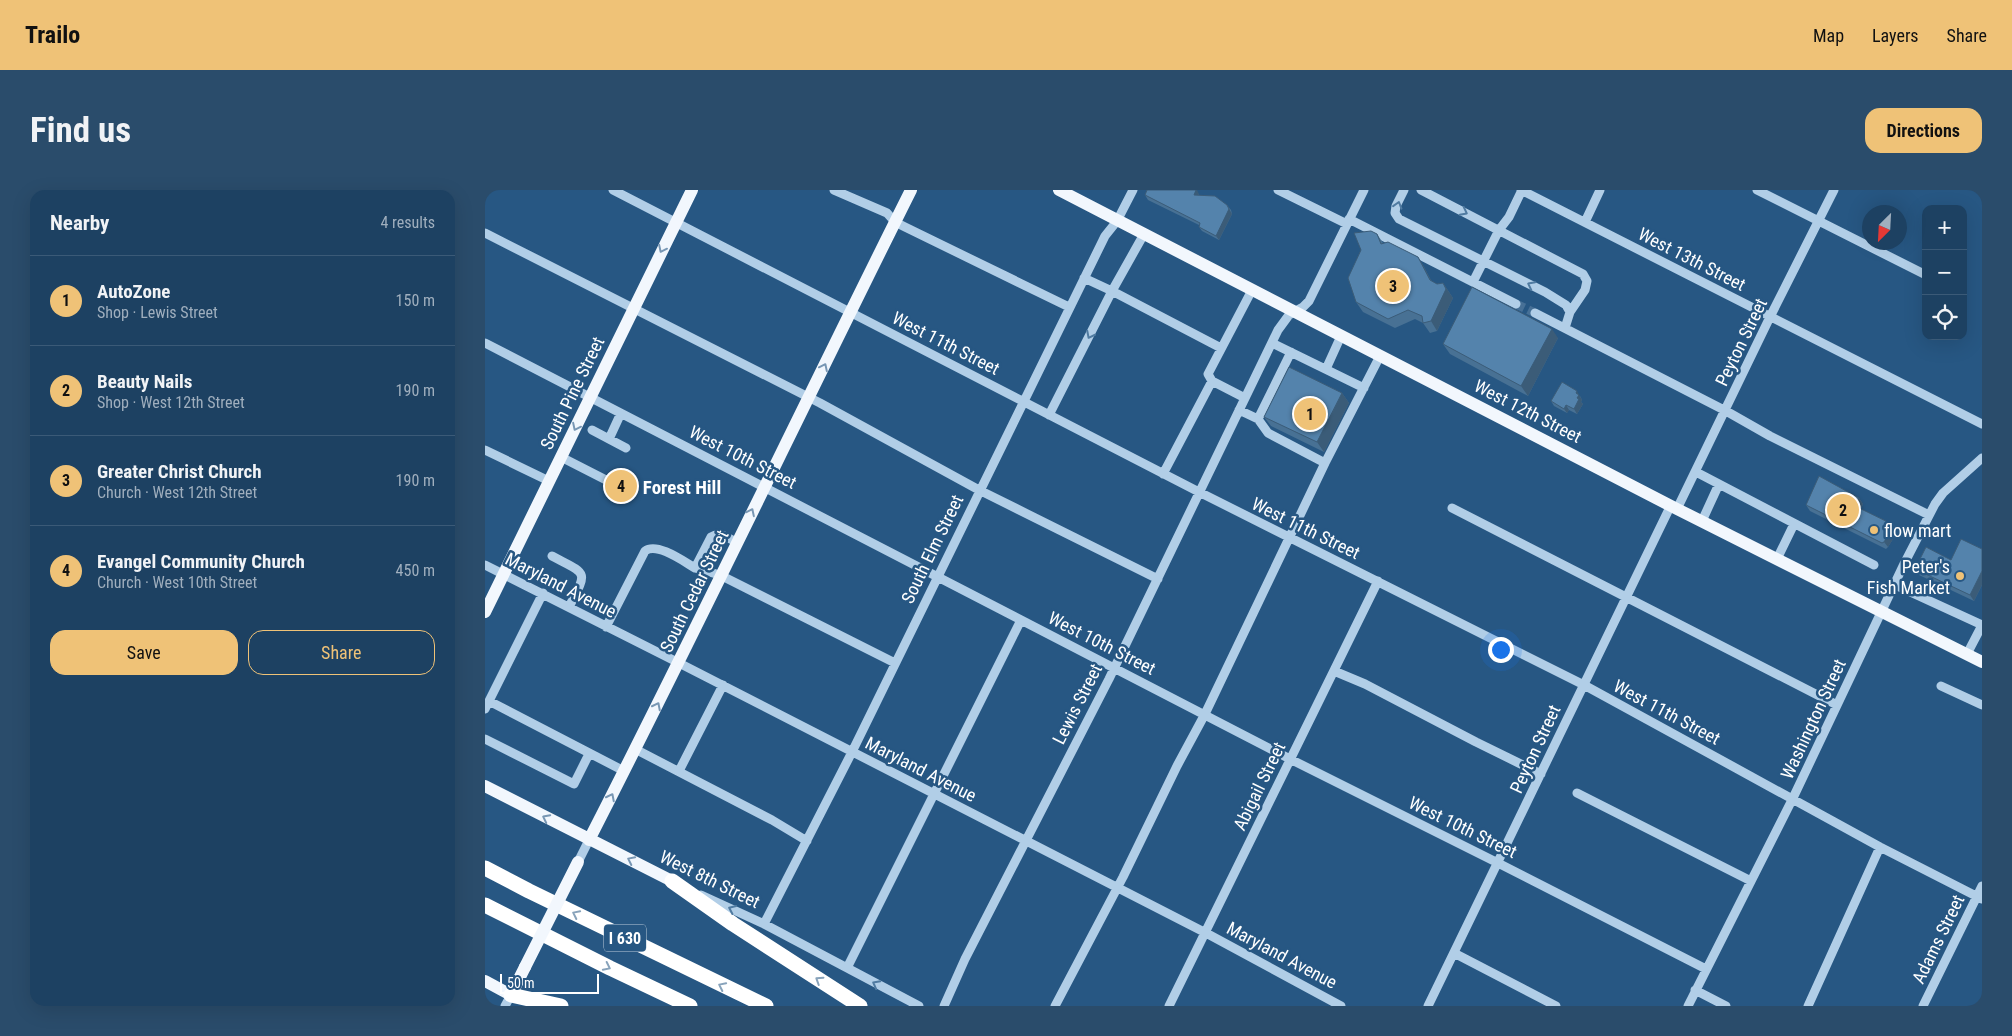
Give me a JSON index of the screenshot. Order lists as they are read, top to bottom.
{
  "streets": {
    "highway": ["I 630"],
    "main road": [
      "South Pine Street",
      "West 12th Street",
      "South Cedar Street",
      "West 8th Street"
    ],
    "street": [
      "West 13th Street",
      "Peyton Street",
      "West 11th Street",
      "West 10th Street",
      "South Elm Street",
      "Maryland Avenue",
      "Lewis Street",
      "Washington Street",
      "Abigail Street",
      "Adams Street"
    ]
  },
  "crossings": [
    ["West 13th Street", "Peyton Street"],
    ["Peyton Street", "West 11th Street"],
    ["Peyton Street", "West 12th Street"],
    ["Peyton Street", "West 10th Street"],
    ["West 11th Street", "South Pine Street"],
    ["West 11th Street", "South Elm Street"],
    ["West 11th Street", "South Cedar Street"],
    ["West 11th Street", "Lewis Street"],
    ["West 11th Street", "Washington Street"],
    ["West 11th Street", "Abigail Street"],
    ["West 11th Street", "Adams Street"],
    ["South Pine Street", "West 10th Street"],
    ["South Pine Street", "Maryland Avenue"],
    ["West 12th Street", "South Elm Street"],
    ["West 12th Street", "Lewis Street"],
    ["West 12th Street", "Washington Street"],
    ["West 10th Street", "South Elm Street"],
    ["West 10th Street", "South Cedar Street"],
    ["West 10th Street", "Lewis Street"],
    ["West 10th Street", "Washington Street"],
    ["West 10th Street", "Abigail Street"],
    ["South Elm Street", "Maryland Avenue"],
    ["South Elm Street", "West 8th Street"],
    ["Maryland Avenue", "South Cedar Street"],
    ["Maryland Avenue", "Lewis Street"],
    ["Maryland Avenue", "Abigail Street"],
    ["South Cedar Street", "West 8th Street"]
  ],
  "one_way": ["South Cedar Street", "West 8th Street"],
  "districts": ["Forest Hill"],
  "places": ["flow mart", "Peter's Fish Market"],
  "scale_bar": "50 m",
  "north": "bottom left",
  "page": {
    "header": "Trailo",
    "nav": ["Map", "Layers", "Share"],
    "buttons": [
      "Directions",
      ["Save", "Share"]
    ],
    "title": "Find us",
    "heading": ["Nearby", "4 results"],
    "map_buttons": ["+", "−"],
    "list": [
      {
        "mark": "1",
        "name": "AutoZone",
        "note": "Shop · Lewis Street",
        "value": "150 m"
      },
      {
        "mark": "2",
        "name": "Beauty Nails",
        "note": "Shop · West 12th Street",
        "value": "190 m"
      },
      {
        "mark": "3",
        "name": "Greater Christ Church",
        "note": "Church · West 12th Street",
        "value": "190 m"
      },
      {
        "mark": "4",
        "name": "Evangel Community Church",
        "note": "Church · West 10th Street",
        "value": "450 m"
      }
    ],
    "pins": [
      "3",
      "1",
      "4",
      "2"
    ],
    "scale": "50 m"
  }
}
